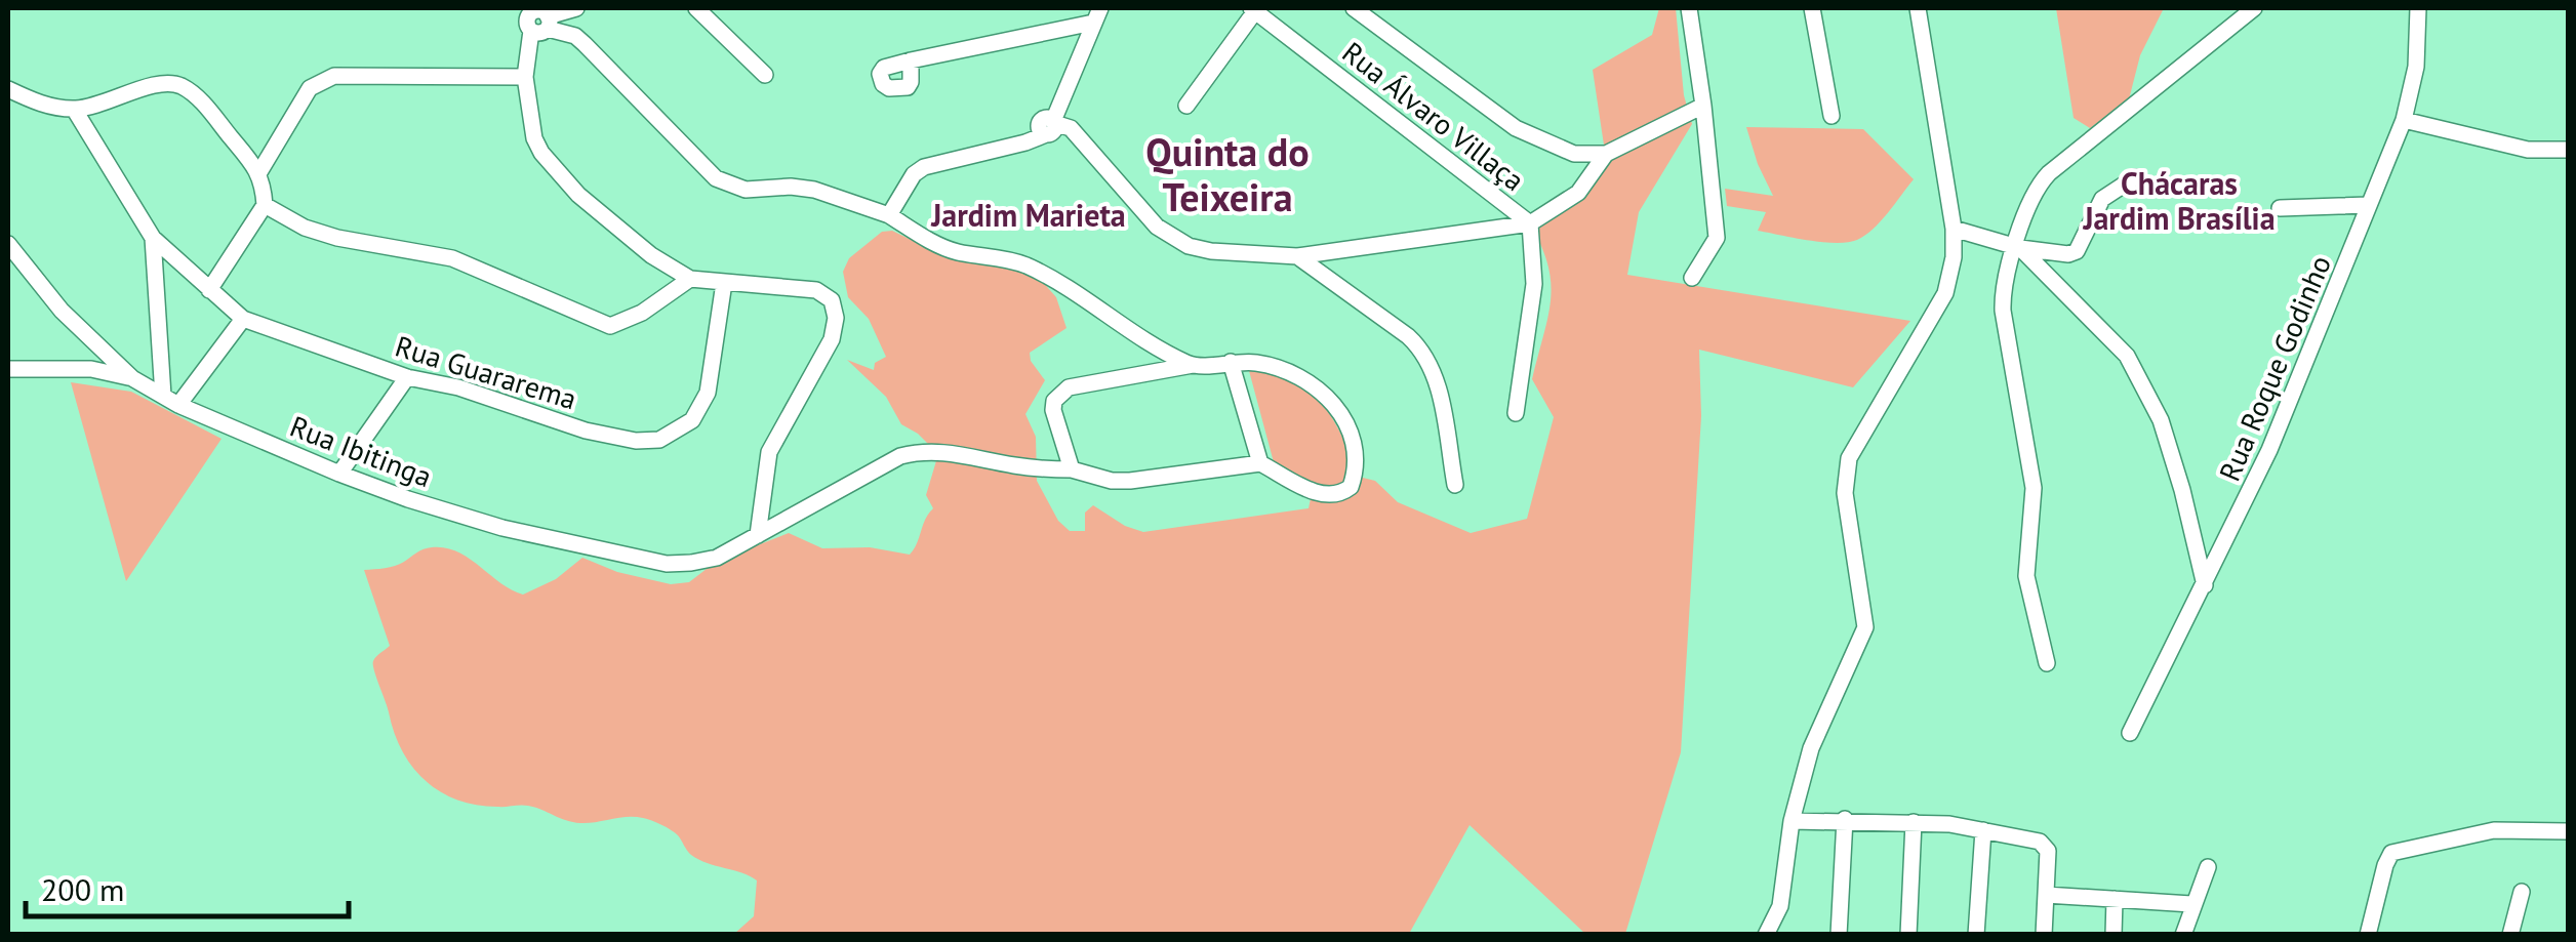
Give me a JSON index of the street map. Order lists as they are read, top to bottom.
{
  "streets": {
    "street": [
      "Rua Álvaro Villaça",
      "Rua Roque Godinho",
      "Rua Guararema",
      "Rua Ibitinga"
    ]
  },
  "districts": ["Quinta do Teixeira", "Chácaras Jardim Brasília", "Jardim Marieta"],
  "scale_bar": "200 m"
}
